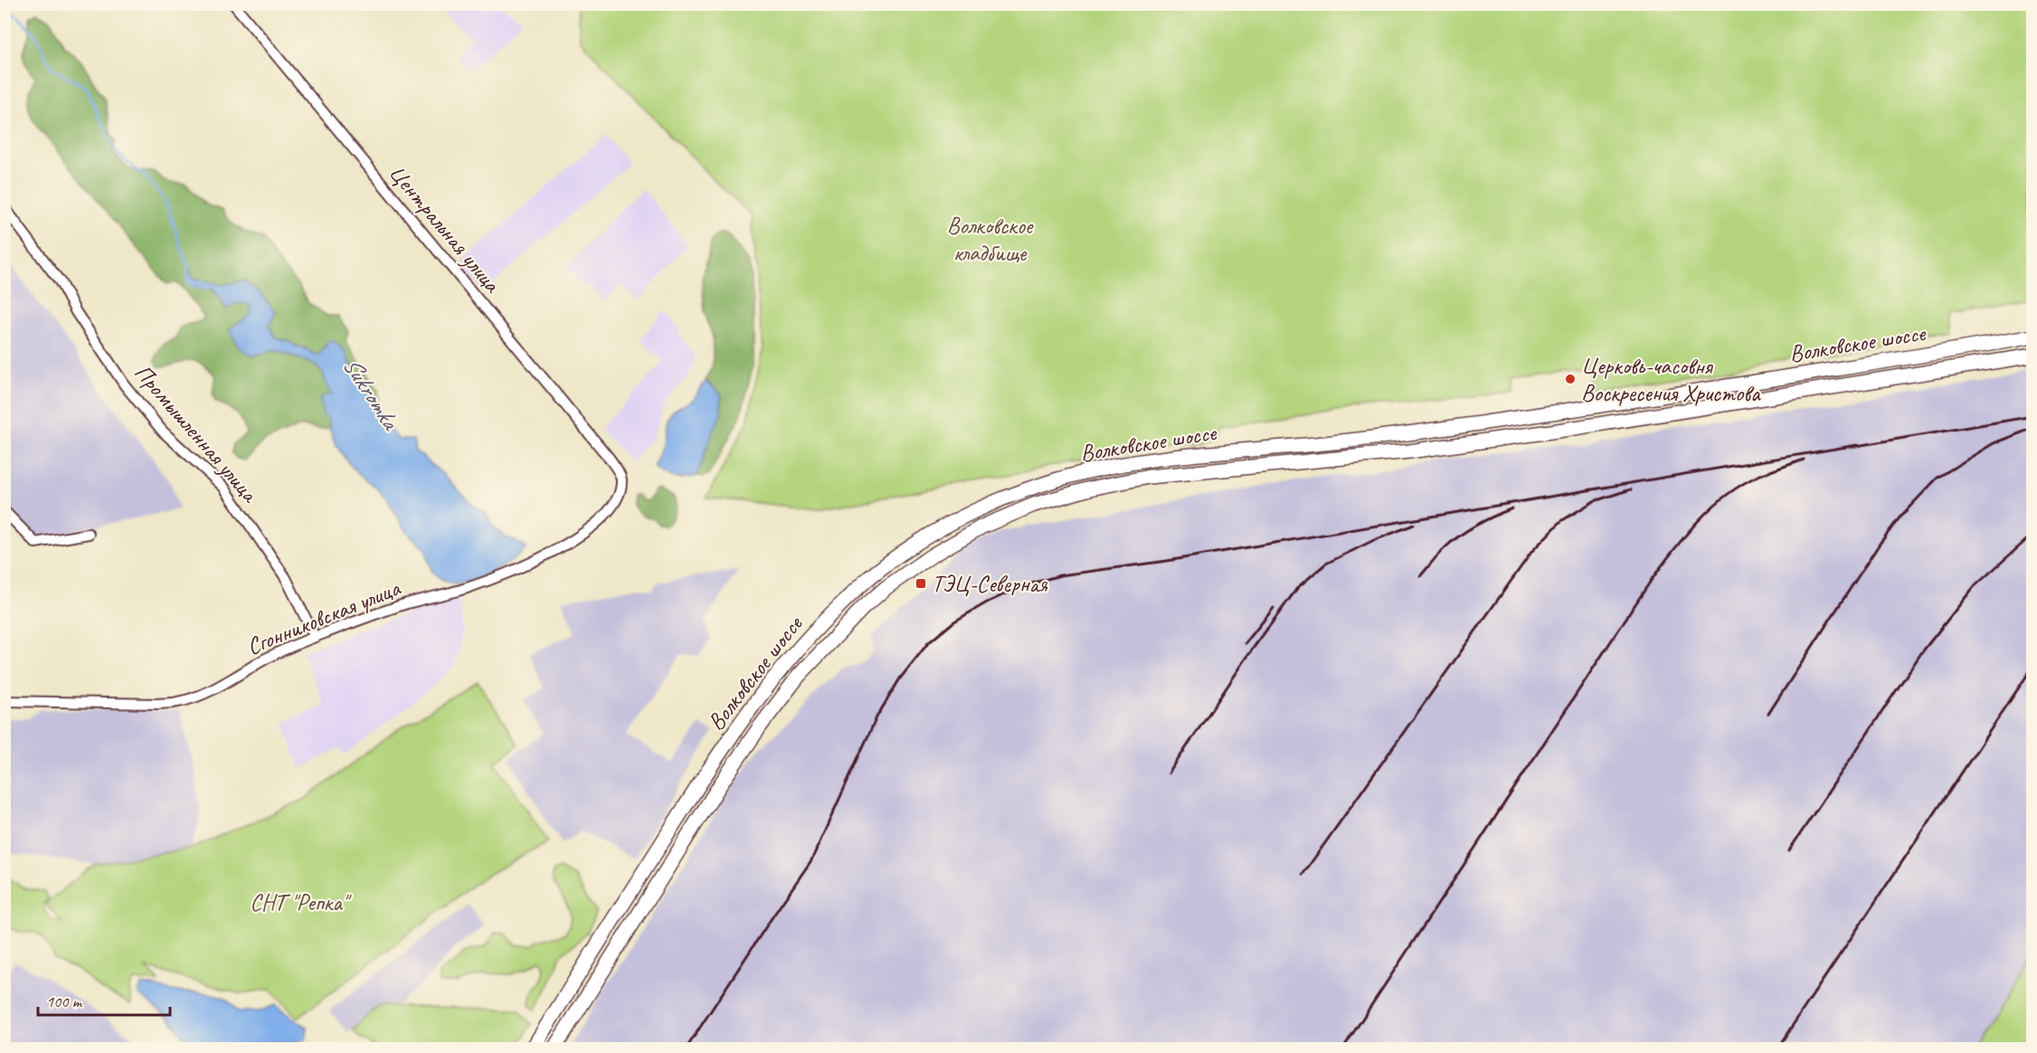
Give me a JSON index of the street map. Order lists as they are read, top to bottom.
{
  "streets": {
    "main road": ["Волковское шоссе"],
    "street": ["Центральная улица", "Промышленная улица", "Сгонниковская улица"]
  },
  "crossings": [
    ["Центральная улица", "Сгонниковская улица"],
    ["Промышленная улица", "Сгонниковская улица"]
  ],
  "water": ["Sukromka"],
  "parks": ["Волковское кладбище", "СНТ \"Репка\""],
  "places": {
    "other": ["Церковь-часовня Воскресения Христова"],
    "transit": ["ТЭЦ-Северная"]
  },
  "scale_bar": "100 m"
}
